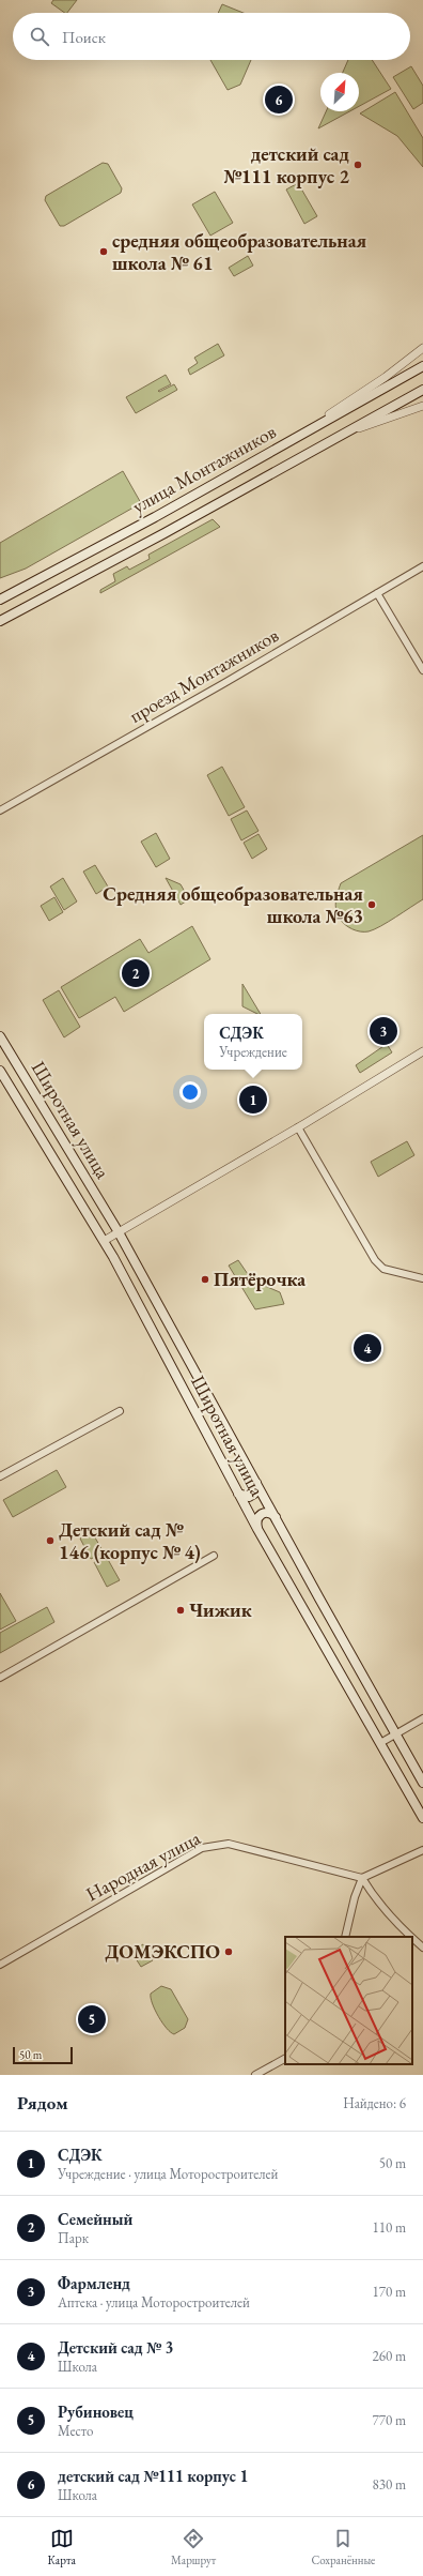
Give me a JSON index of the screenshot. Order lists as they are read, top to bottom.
{
  "streets": {
    "main road": ["улица Монтажников", "Широтная улица"],
    "street": ["проезд Монтажников", "Народная улица"]
  },
  "places": [
    "детский сад №111 корпус 2",
    "средняя общеобразовательная школа № 61",
    "Средняя общеобразовательная школа №63",
    "Пятёрочка",
    "Детский сад № 146 (корпус № 4)",
    "Чижик",
    "ДОМЭКСПО"
  ],
  "scale_bar": "50 m",
  "north": "top right",
  "page": {
    "search": "Поиск",
    "pins": [
      "6",
      "2",
      "3",
      "1",
      "4",
      "5"
    ],
    "popup": ["СДЭК", "Учреждение"],
    "scale": "50 m",
    "heading": ["Рядом", "Найдено: 6"],
    "list": [
      {
        "mark": "1",
        "name": "СДЭК",
        "note": "Учреждение · улица Моторостроителей",
        "value": "50 m"
      },
      {
        "mark": "2",
        "name": "Семейный",
        "note": "Парк",
        "value": "110 m"
      },
      {
        "mark": "3",
        "name": "Фармленд",
        "note": "Аптека · улица Моторостроителей",
        "value": "170 m"
      },
      {
        "mark": "4",
        "name": "Детский сад № 3",
        "note": "Школа",
        "value": "260 m"
      },
      {
        "mark": "5",
        "name": "Рубиновец",
        "note": "Место",
        "value": "770 m"
      },
      {
        "mark": "6",
        "name": "детский сад №111 корпус 1",
        "note": "Школа",
        "value": "830 m"
      }
    ],
    "nav": ["Карта", "Маршрут", "Сохранённые"]
  }
}
